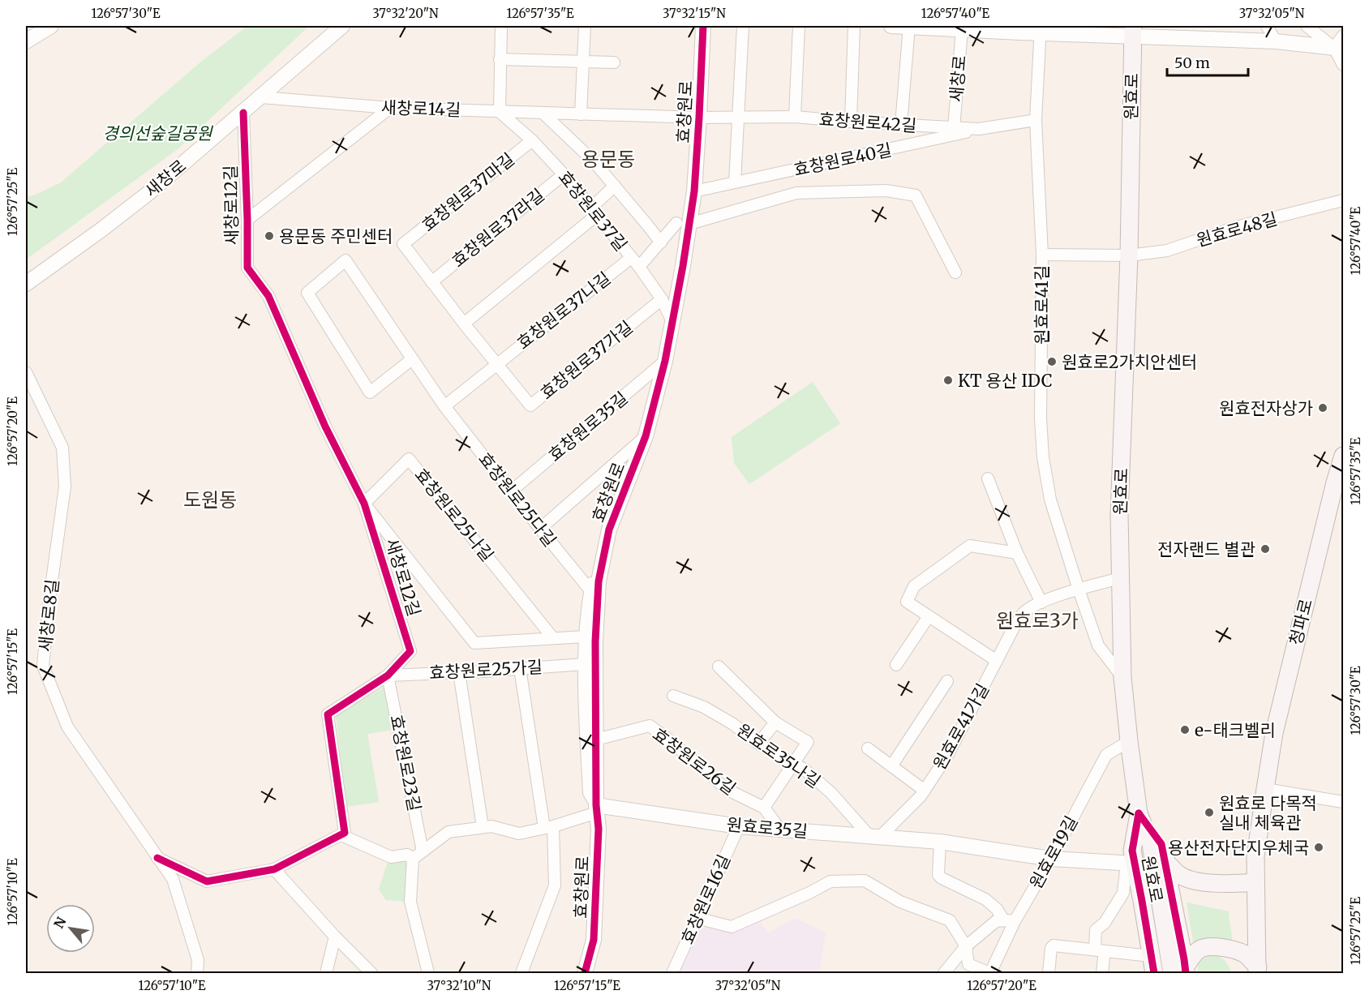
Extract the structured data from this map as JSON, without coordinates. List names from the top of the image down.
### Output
{
  "streets": {
    "main road": ["원효로", "청파로"],
    "street": [
      "새창로",
      "새창로14길",
      "효창원로",
      "효창원로42길",
      "효창원로40길",
      "효창원로37마길",
      "새창로12길",
      "효창원로37길",
      "효창원로37라길",
      "원효로48길",
      "원효로41길",
      "효창원로37나길",
      "효창원로37가길",
      "효창원로35길",
      "효창원로25다길",
      "효창원로25나길",
      "새창로8길",
      "효창원로25가길",
      "원효로41가길",
      "원효로35나길",
      "효창원로26길",
      "효창원로23길",
      "원효로35길",
      "원효로19길",
      "효창원로16길"
    ]
  },
  "crossings": [
    ["새창로", "새창로14길"],
    ["새창로", "효창원로42길"],
    ["새창로", "새창로12길"],
    ["원효로", "원효로48길"],
    ["원효로", "원효로41길"],
    ["원효로", "원효로41가길"],
    ["원효로", "원효로35길"],
    ["원효로", "원효로19길"],
    ["새창로14길", "효창원로"],
    ["새창로14길", "효창원로42길"],
    ["새창로14길", "효창원로37길"],
    ["효창원로", "효창원로42길"],
    ["효창원로", "효창원로40길"],
    ["효창원로", "효창원로37길"],
    ["효창원로", "효창원로35길"],
    ["효창원로", "효창원로25다길"],
    ["효창원로", "효창원로26길"],
    ["효창원로", "원효로35길"],
    ["효창원로42길", "효창원로40길"],
    ["효창원로42길", "원효로41길"],
    ["효창원로37마길", "효창원로37길"],
    ["효창원로37마길", "효창원로37라길"],
    ["새창로12길", "효창원로25나길"],
    ["새창로12길", "효창원로25가길"],
    ["새창로12길", "효창원로23길"],
    ["효창원로37길", "효창원로37라길"],
    ["효창원로37길", "효창원로37나길"],
    ["효창원로37길", "효창원로37가길"],
    ["원효로41길", "원효로41가길"],
    ["효창원로37나길", "효창원로37가길"],
    ["효창원로37나길", "효창원로25다길"],
    ["효창원로35길", "효창원로25다길"],
    ["효창원로25가길", "효창원로23길"],
    ["원효로41가길", "원효로35나길"],
    ["원효로41가길", "원효로35길"],
    ["원효로35나길", "원효로35길"],
    ["효창원로26길", "원효로35길"],
    ["원효로35길", "원효로19길"],
    ["원효로35길", "효창원로16길"]
  ],
  "districts": ["용문동", "도원동", "원효로3가"],
  "parks": ["경의선숲길공원"],
  "places": [
    "용문동 주민센터",
    "원효로2가치안센터",
    "KT 용산 IDC",
    "원효전자상가",
    "전자랜드 별관",
    "e-태크벨리",
    "원효로 다목적 실내 체육관",
    "용산전자단지우체국"
  ],
  "scale_bar": "50 m",
  "north": "top left",
  "coordinates": [
    "126°57'30\"E",
    "37°32'20\"N",
    "126°57'35\"E",
    "37°32'15\"N",
    "126°57'40\"E",
    "37°32'05\"N",
    "126°57'25\"E",
    "126°57'20\"E",
    "126°57'15\"E",
    "126°57'10\"E",
    "37°32'10\"N"
  ]
}
